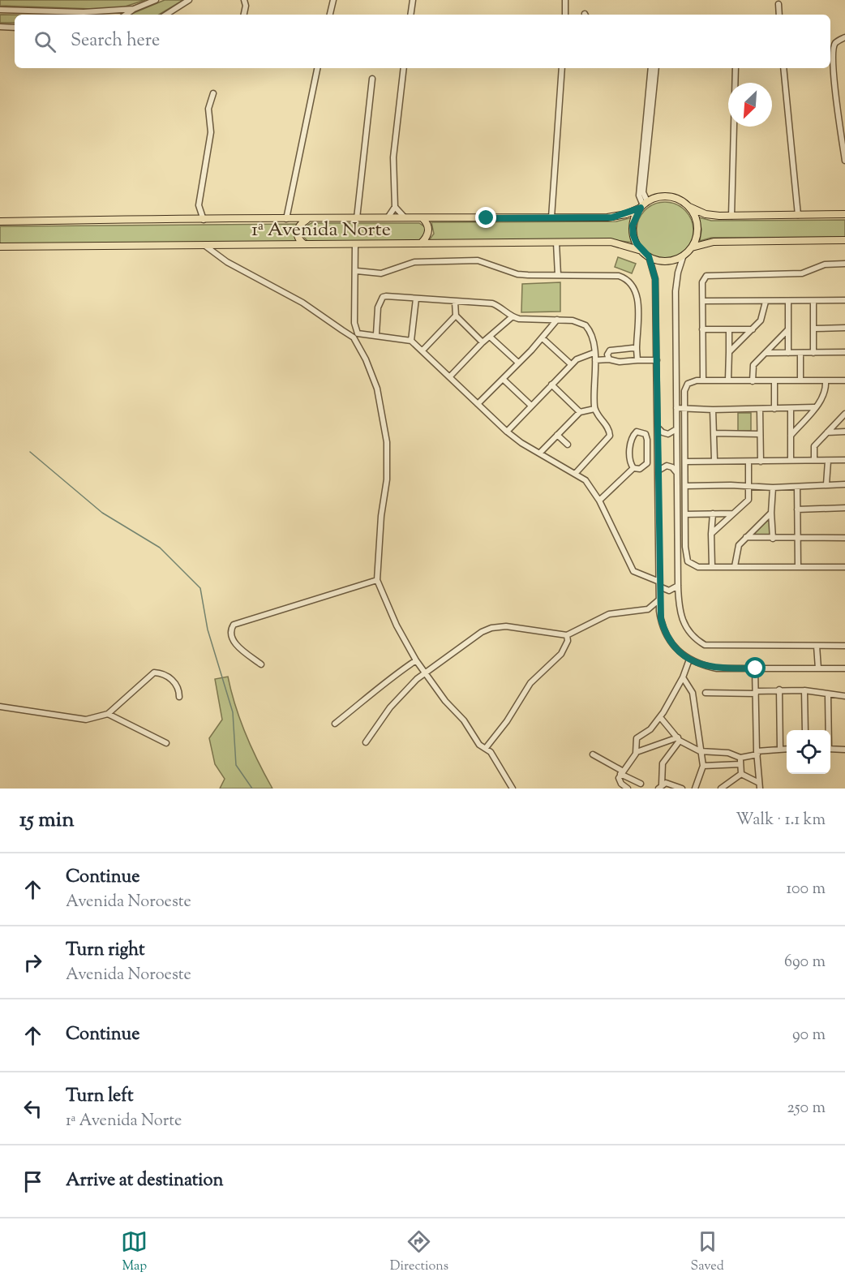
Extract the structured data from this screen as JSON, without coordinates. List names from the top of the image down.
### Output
{
  "streets": {
    "main road": ["1ᵃ Avenida Norte"]
  },
  "north": "bottom left",
  "page": {
    "search": "Search here",
    "heading": ["15 min", "Walk · 1.1 km"],
    "list": [
      ["Continue", "Avenida Noroeste", "100 m"],
      ["Turn right", "Avenida Noroeste", "690 m"],
      ["Continue", "90 m"],
      ["Turn left", "1ᵃ Avenida Norte", "250 m"],
      "Arrive at destination"
    ],
    "nav": ["Map", "Directions", "Saved"]
  }
}
